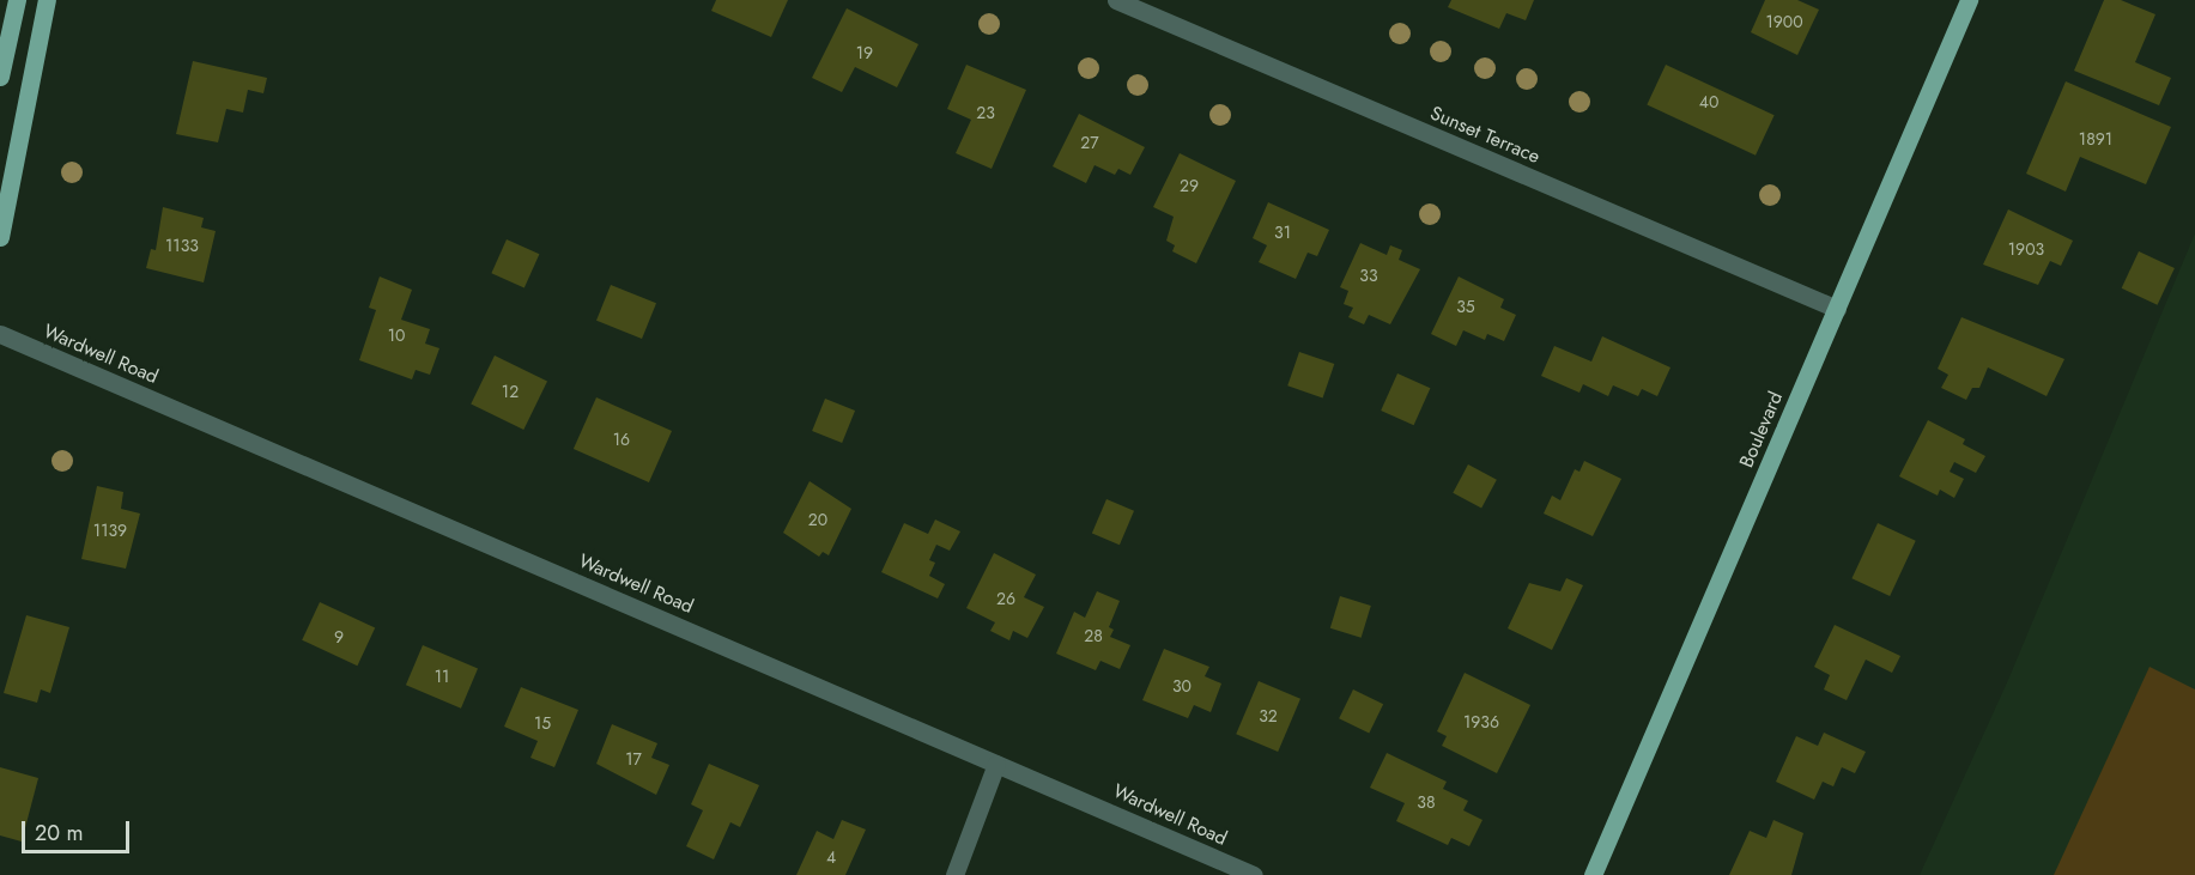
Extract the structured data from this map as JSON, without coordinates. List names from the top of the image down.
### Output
{
  "streets": {
    "main road": ["Boulevard"],
    "street": ["Sunset Terrace", "Wardwell Road"]
  },
  "crossings": [
    ["Sunset Terrace", "Boulevard"]
  ],
  "house_numbers": [
    "1900",
    "19",
    "40",
    "23",
    "1891",
    "27",
    "29",
    "31",
    "1133",
    "1903",
    "33",
    "35",
    "10",
    "12",
    "16",
    "20",
    "1139",
    "26",
    "28",
    "9",
    "11",
    "30",
    "32",
    "1936",
    "15",
    "17",
    "38",
    "4"
  ],
  "scale_bar": "20 m"
}
